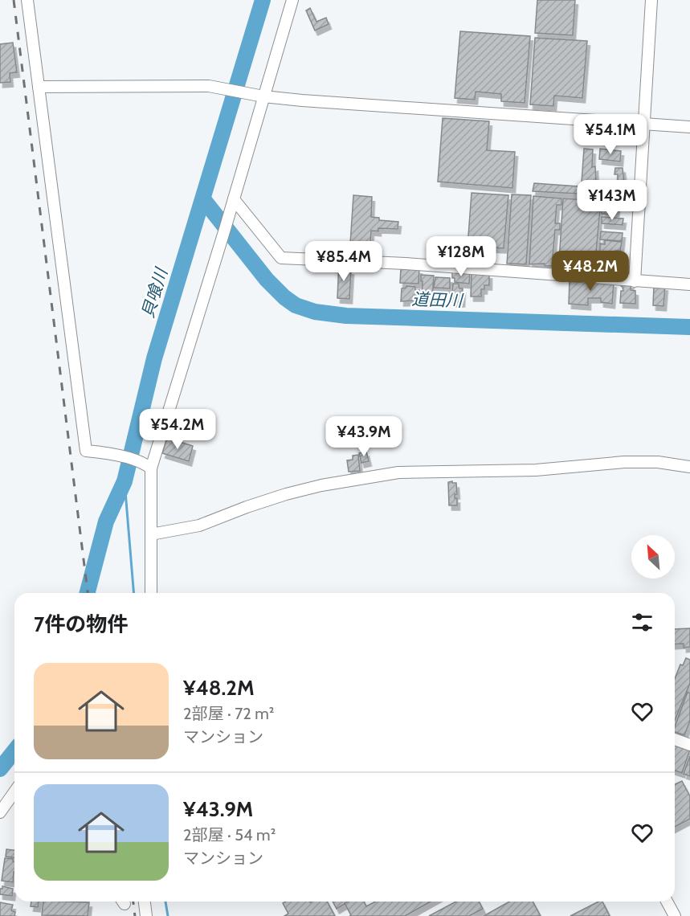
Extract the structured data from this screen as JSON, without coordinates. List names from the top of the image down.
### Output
{
  "water": ["貝喰川", "道田川"],
  "north": "top left",
  "page": {
    "price": [
      "¥54.1M",
      "¥143M",
      "¥128M",
      "¥85.4M",
      "¥48.2M",
      "¥54.2M",
      "¥43.9M"
    ],
    "heading": "7件の物件",
    "list": [
      {
        "name": "¥48.2M",
        "note": "2部屋 · 72 m² · マンション"
      },
      {
        "name": "¥43.9M",
        "note": "2部屋 · 54 m² · マンション"
      }
    ]
  }
}
